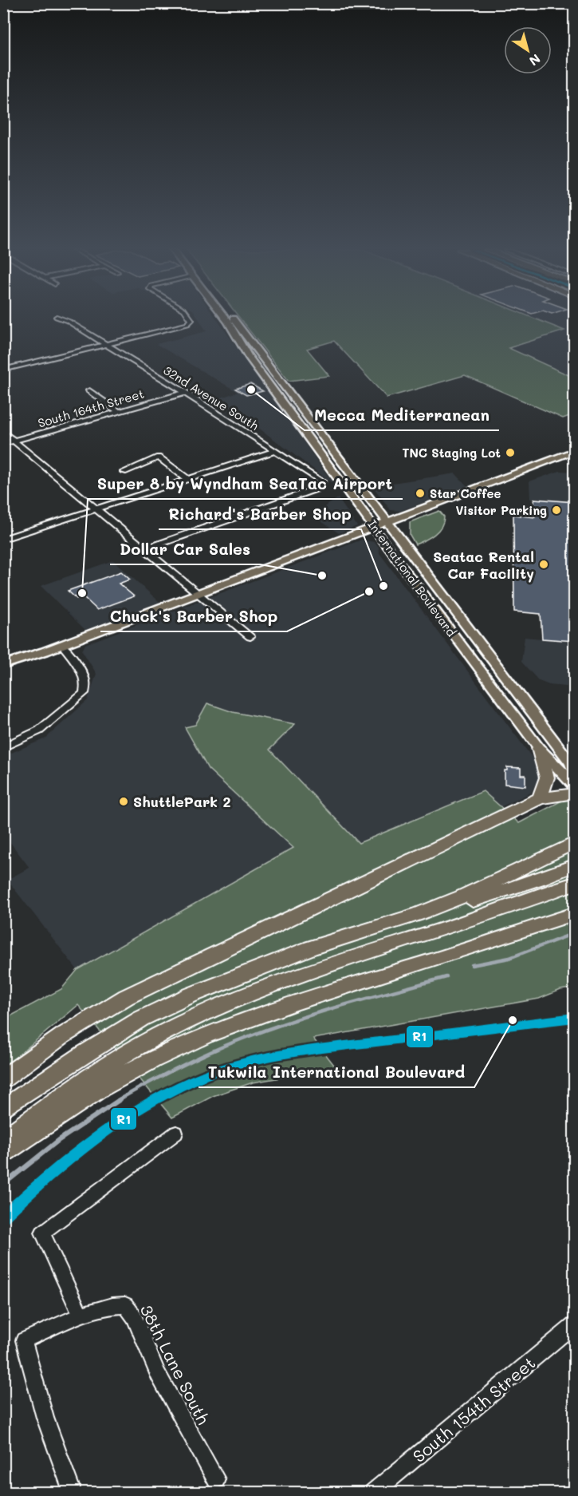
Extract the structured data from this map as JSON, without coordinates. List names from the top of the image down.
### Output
{
  "streets": {
    "main road": ["International Boulevard"],
    "street": [
      "32nd Avenue South",
      "South 164th Street",
      "38th Lane South",
      "South 154th Street"
    ]
  },
  "crossings": [
    ["32nd Avenue South", "South 164th Street"]
  ],
  "places": [
    "Mecca Mediterranean",
    "TNC Staging Lot",
    "Star Coffee",
    "Visitor Parking",
    "Seatac Rental Car Facility",
    "Dollar Car Sales",
    "Richard's Barber Shop",
    "Chuck's Barber Shop",
    "Super 8 by Wyndham SeaTac Airport",
    "ShuttlePark 2",
    "Tukwila International Boulevard"
  ],
  "lines": ["transit line R1"],
  "north": "bottom right"
}
